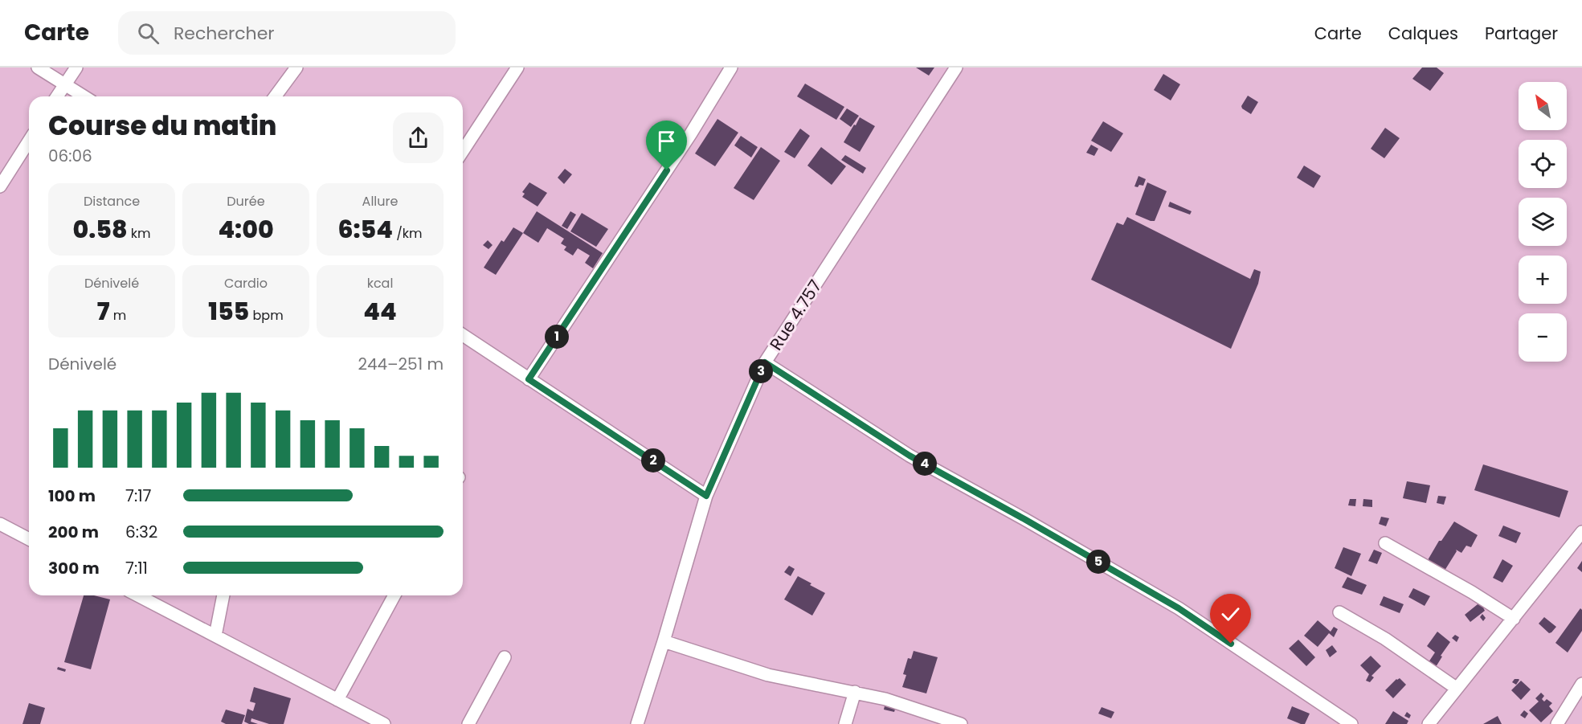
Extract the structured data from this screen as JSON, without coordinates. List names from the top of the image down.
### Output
{
  "streets": {
    "street": ["Rue 4.757"]
  },
  "north": "top left",
  "page": {
    "header": "Carte",
    "search": "Rechercher",
    "nav": ["Carte", "Calques", "Partager"],
    "map_buttons": ["+", "−"],
    "heading": ["Course du matin", "06:06"],
    "stats": [
      ["Distance", "0.58 km"],
      ["Durée", "4:00"],
      ["Allure", "6:54 /km"],
      ["Dénivelé", "7 m"],
      ["Cardio", "155 bpm"],
      ["kcal", "44"]
    ],
    "pins": [
      "1",
      "3",
      "2",
      "4",
      "5"
    ],
    "chart": ["Dénivelé", "244–251 m"],
    "list": [
      {
        "name": "100 m",
        "note": "7:17"
      },
      {
        "name": "200 m",
        "note": "6:32"
      },
      {
        "name": "300 m",
        "note": "7:11"
      }
    ]
  }
}
